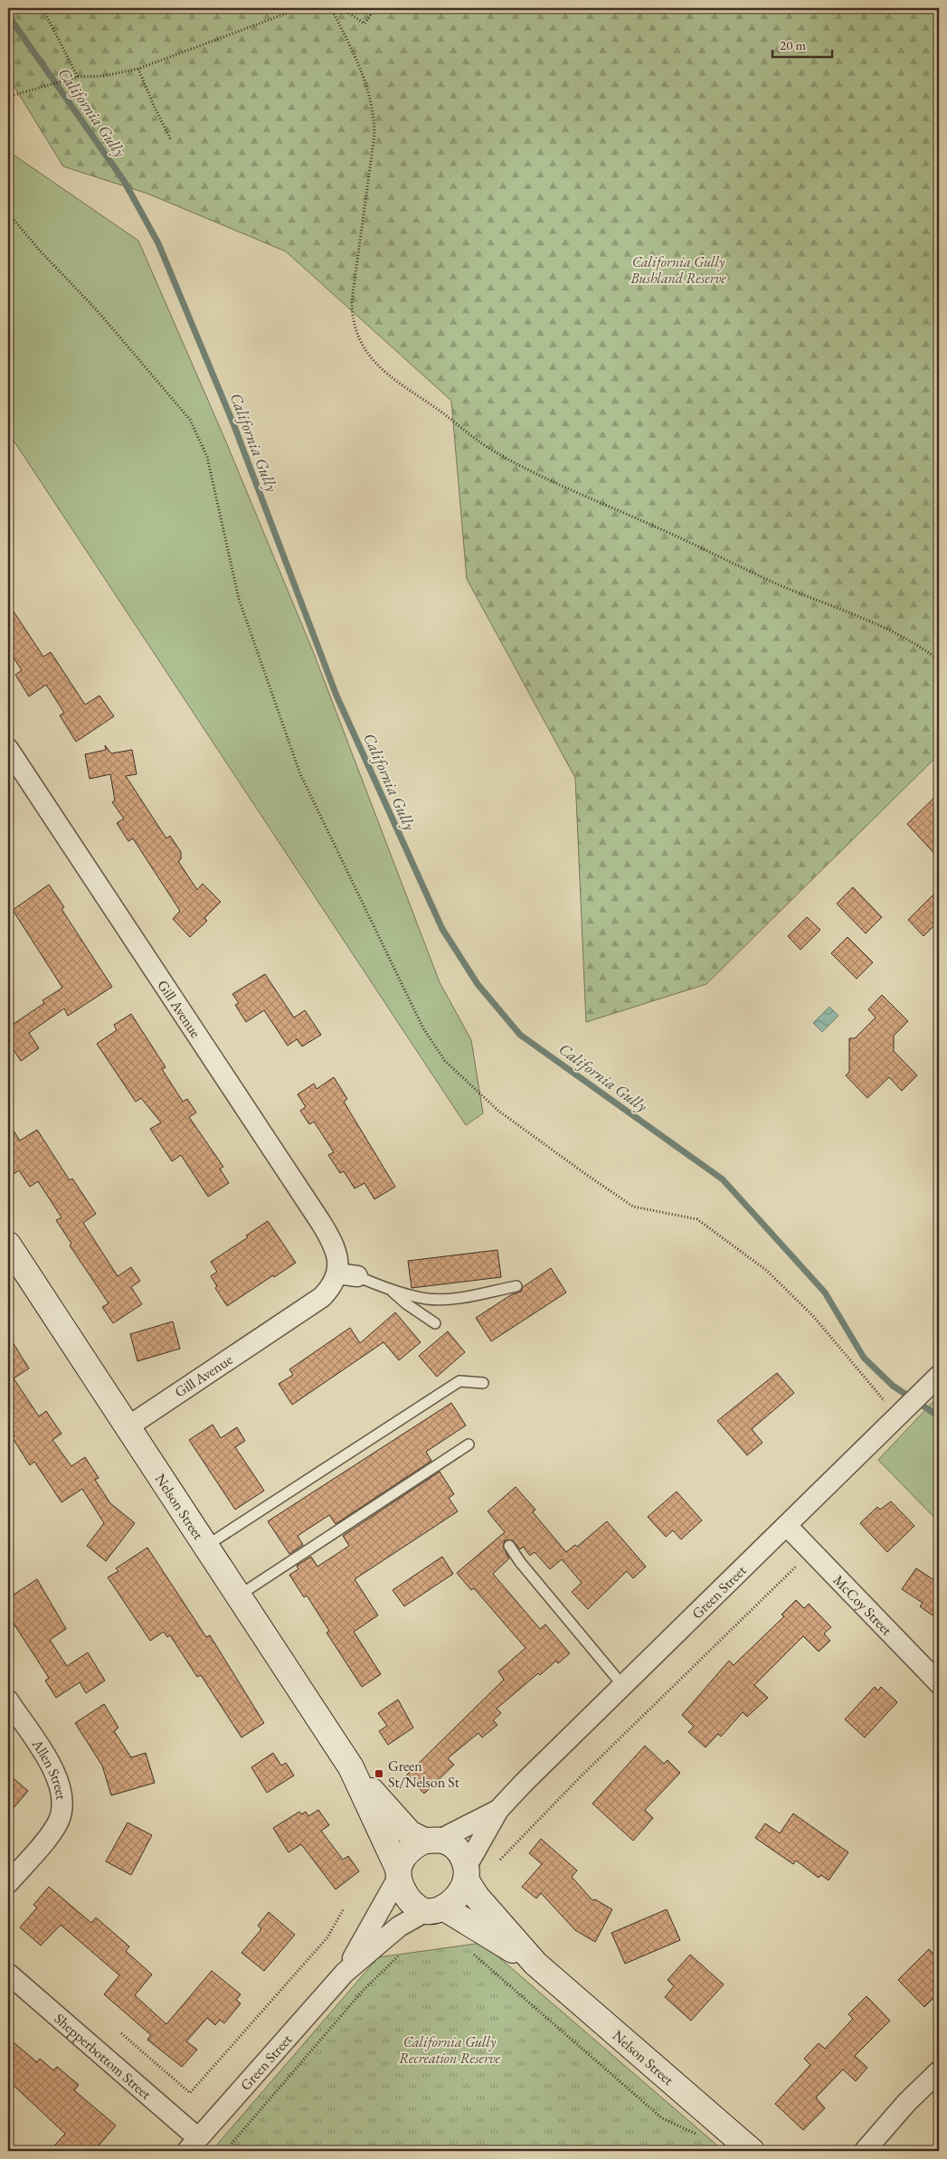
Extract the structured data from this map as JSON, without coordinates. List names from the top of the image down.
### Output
{
  "streets": {
    "street": [
      "Gill Avenue",
      "Nelson Street",
      "Green Street",
      "McCoy Street",
      "Allen Street",
      "Shepperbottom Street"
    ]
  },
  "crossings": [
    ["Gill Avenue", "Nelson Street"],
    ["Nelson Street", "Green Street"],
    ["Green Street", "McCoy Street"],
    ["Green Street", "Shepperbottom Street"]
  ],
  "water": ["California Gully"],
  "parks": ["California Gully Bushland Reserve", "California Gully Recreation Reserve"],
  "places": {
    "transit": ["Green St/Nelson St"]
  },
  "scale_bar": "20 m"
}
